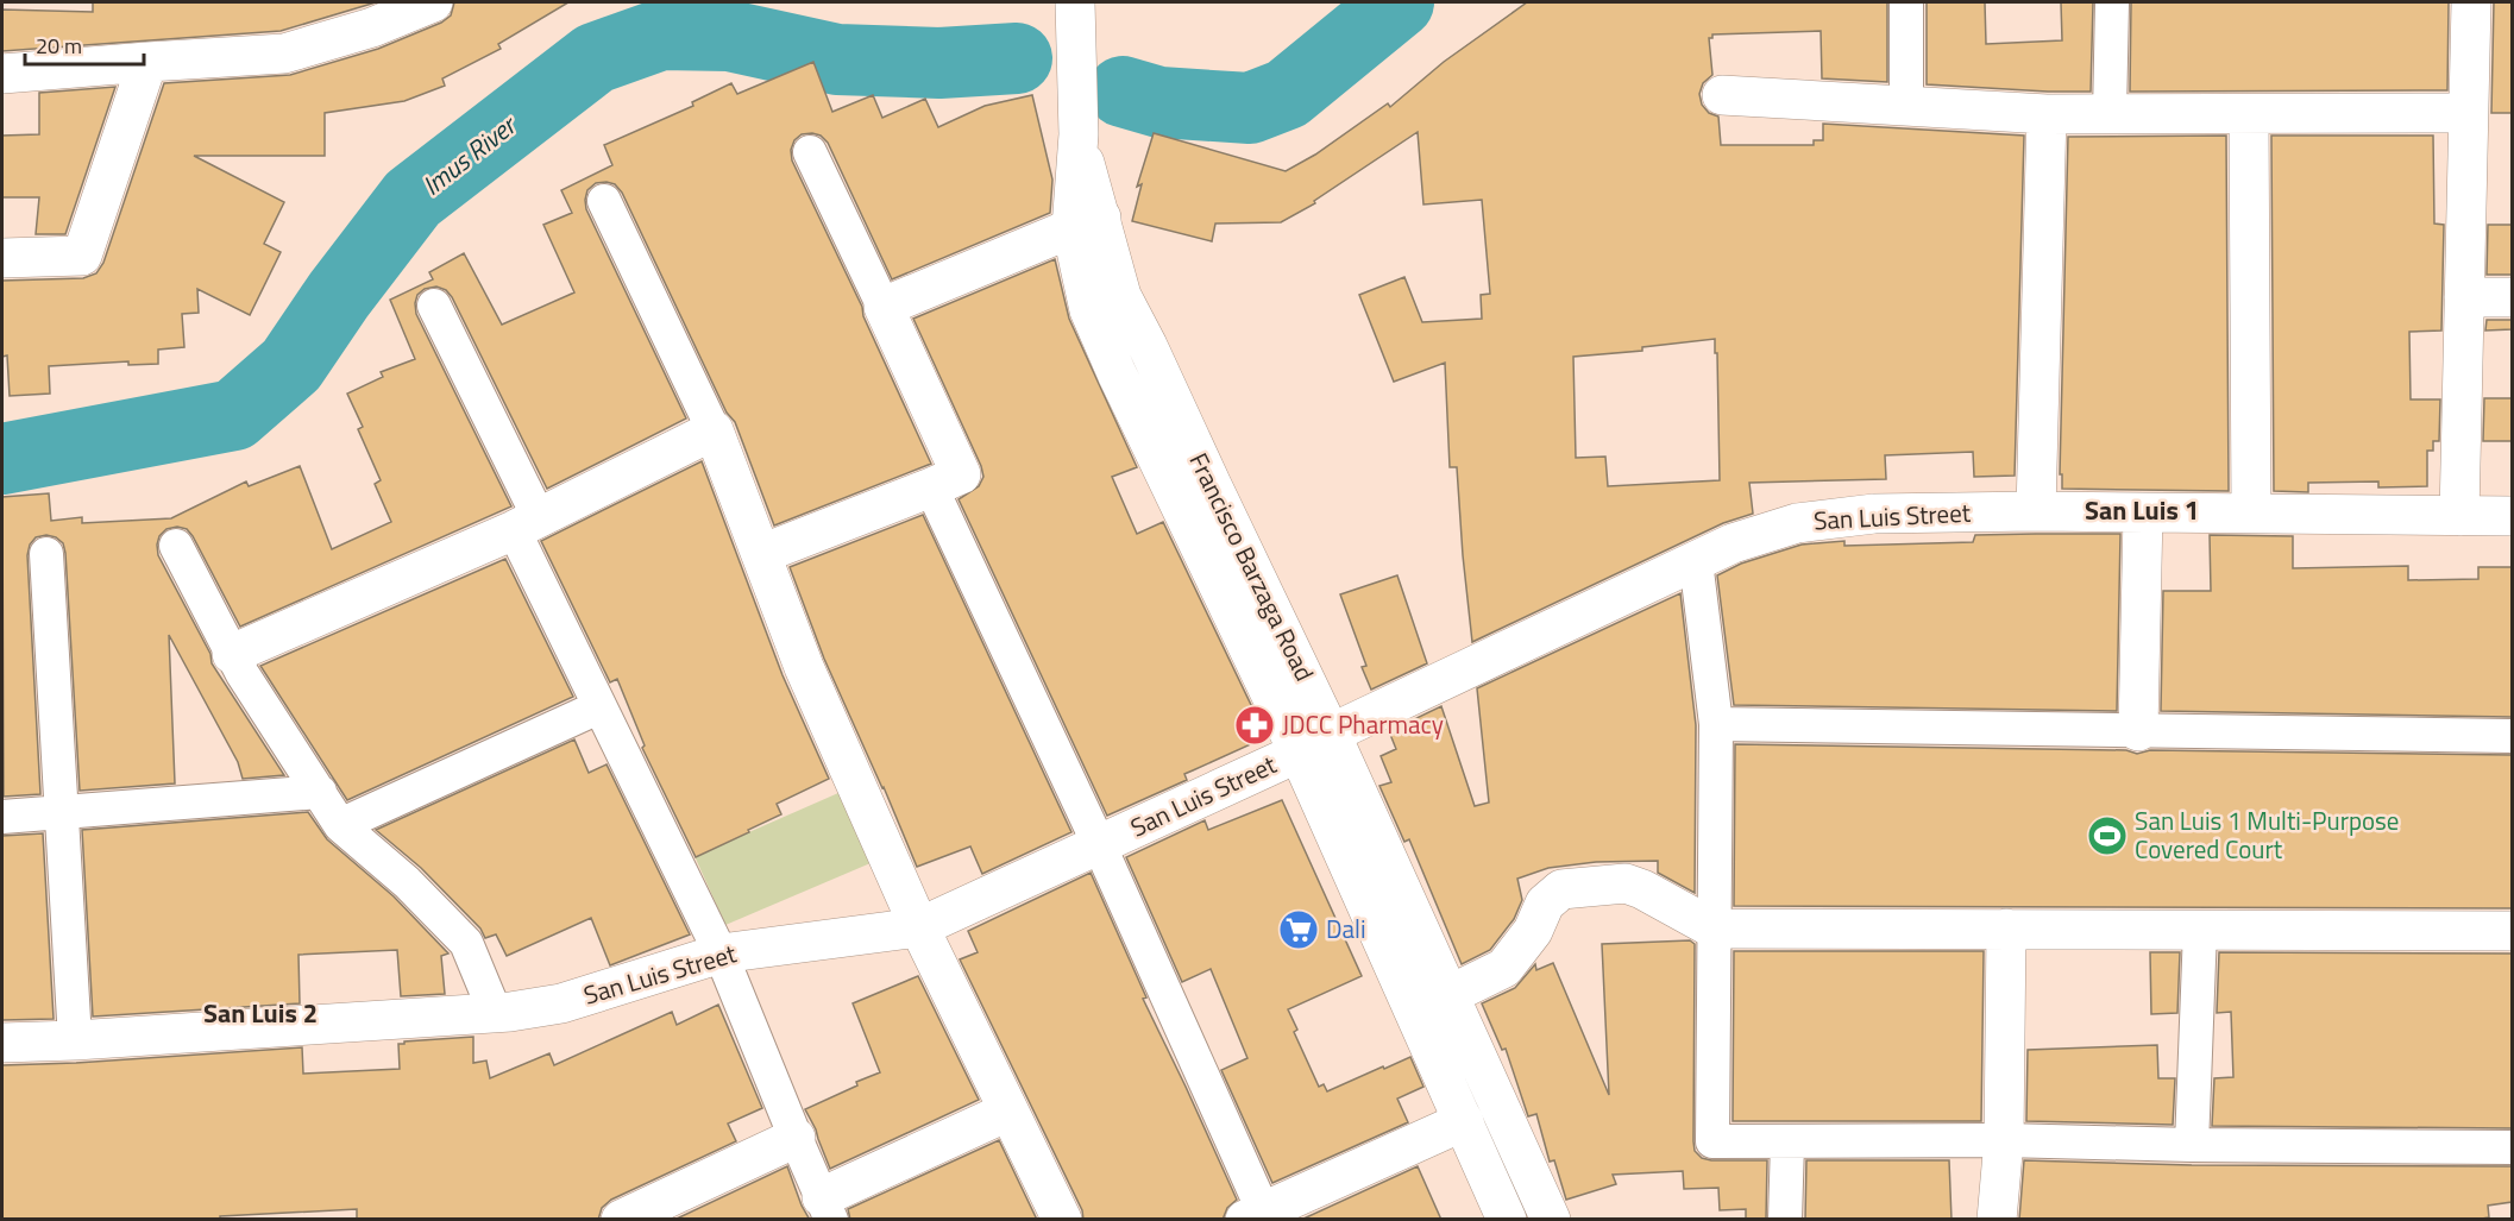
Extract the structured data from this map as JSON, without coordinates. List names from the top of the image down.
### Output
{
  "streets": {
    "street": ["San Luis Street", "Francisco Barzaga Road"]
  },
  "crossings": [
    ["San Luis Street", "Francisco Barzaga Road"]
  ],
  "districts": ["San Luis 1", "San Luis 2"],
  "water": ["Imus River"],
  "places": {
    "pharmacy": ["JDCC Pharmacy"],
    "sports": ["San Luis 1 Multi-Purpose Covered Court"],
    "supermarket": ["Dali"]
  },
  "scale_bar": "20 m"
}
